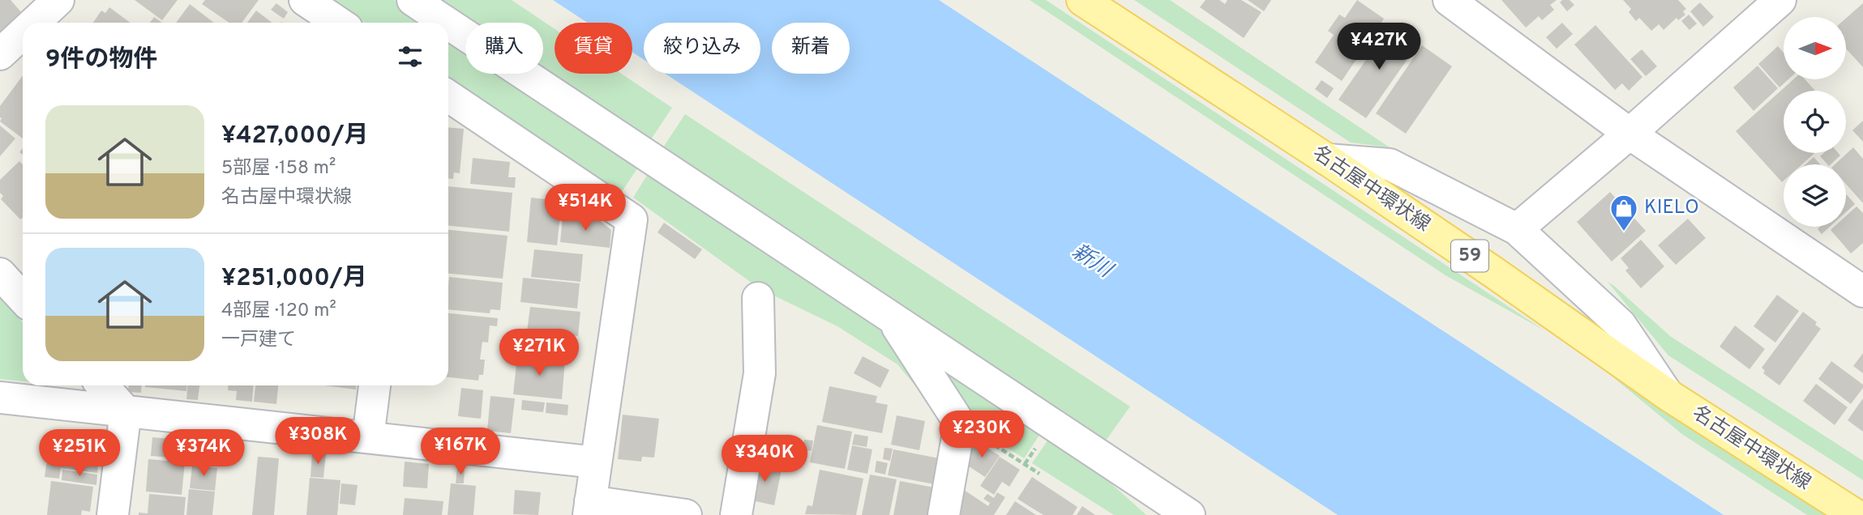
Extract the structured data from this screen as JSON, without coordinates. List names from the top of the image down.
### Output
{
  "streets": {
    "main road": ["名古屋中環状線", "59"]
  },
  "water": ["新川"],
  "places": {
    "shop": ["KIELO"]
  },
  "north": "right",
  "page": {
    "price": [
      "¥427K",
      "¥514K",
      "¥271K",
      "¥230K",
      "¥308K",
      "¥167K",
      "¥251K",
      "¥374K",
      "¥340K"
    ],
    "chip": [
      "購入",
      "賃貸",
      "絞り込み",
      "新着"
    ],
    "heading": "9件の物件",
    "list": [
      {
        "name": "¥427,000/月",
        "note": "5部屋 · 158 m² · 名古屋中環状線"
      },
      {
        "name": "¥251,000/月",
        "note": "4部屋 · 120 m² · 一戸建て"
      }
    ]
  }
}
